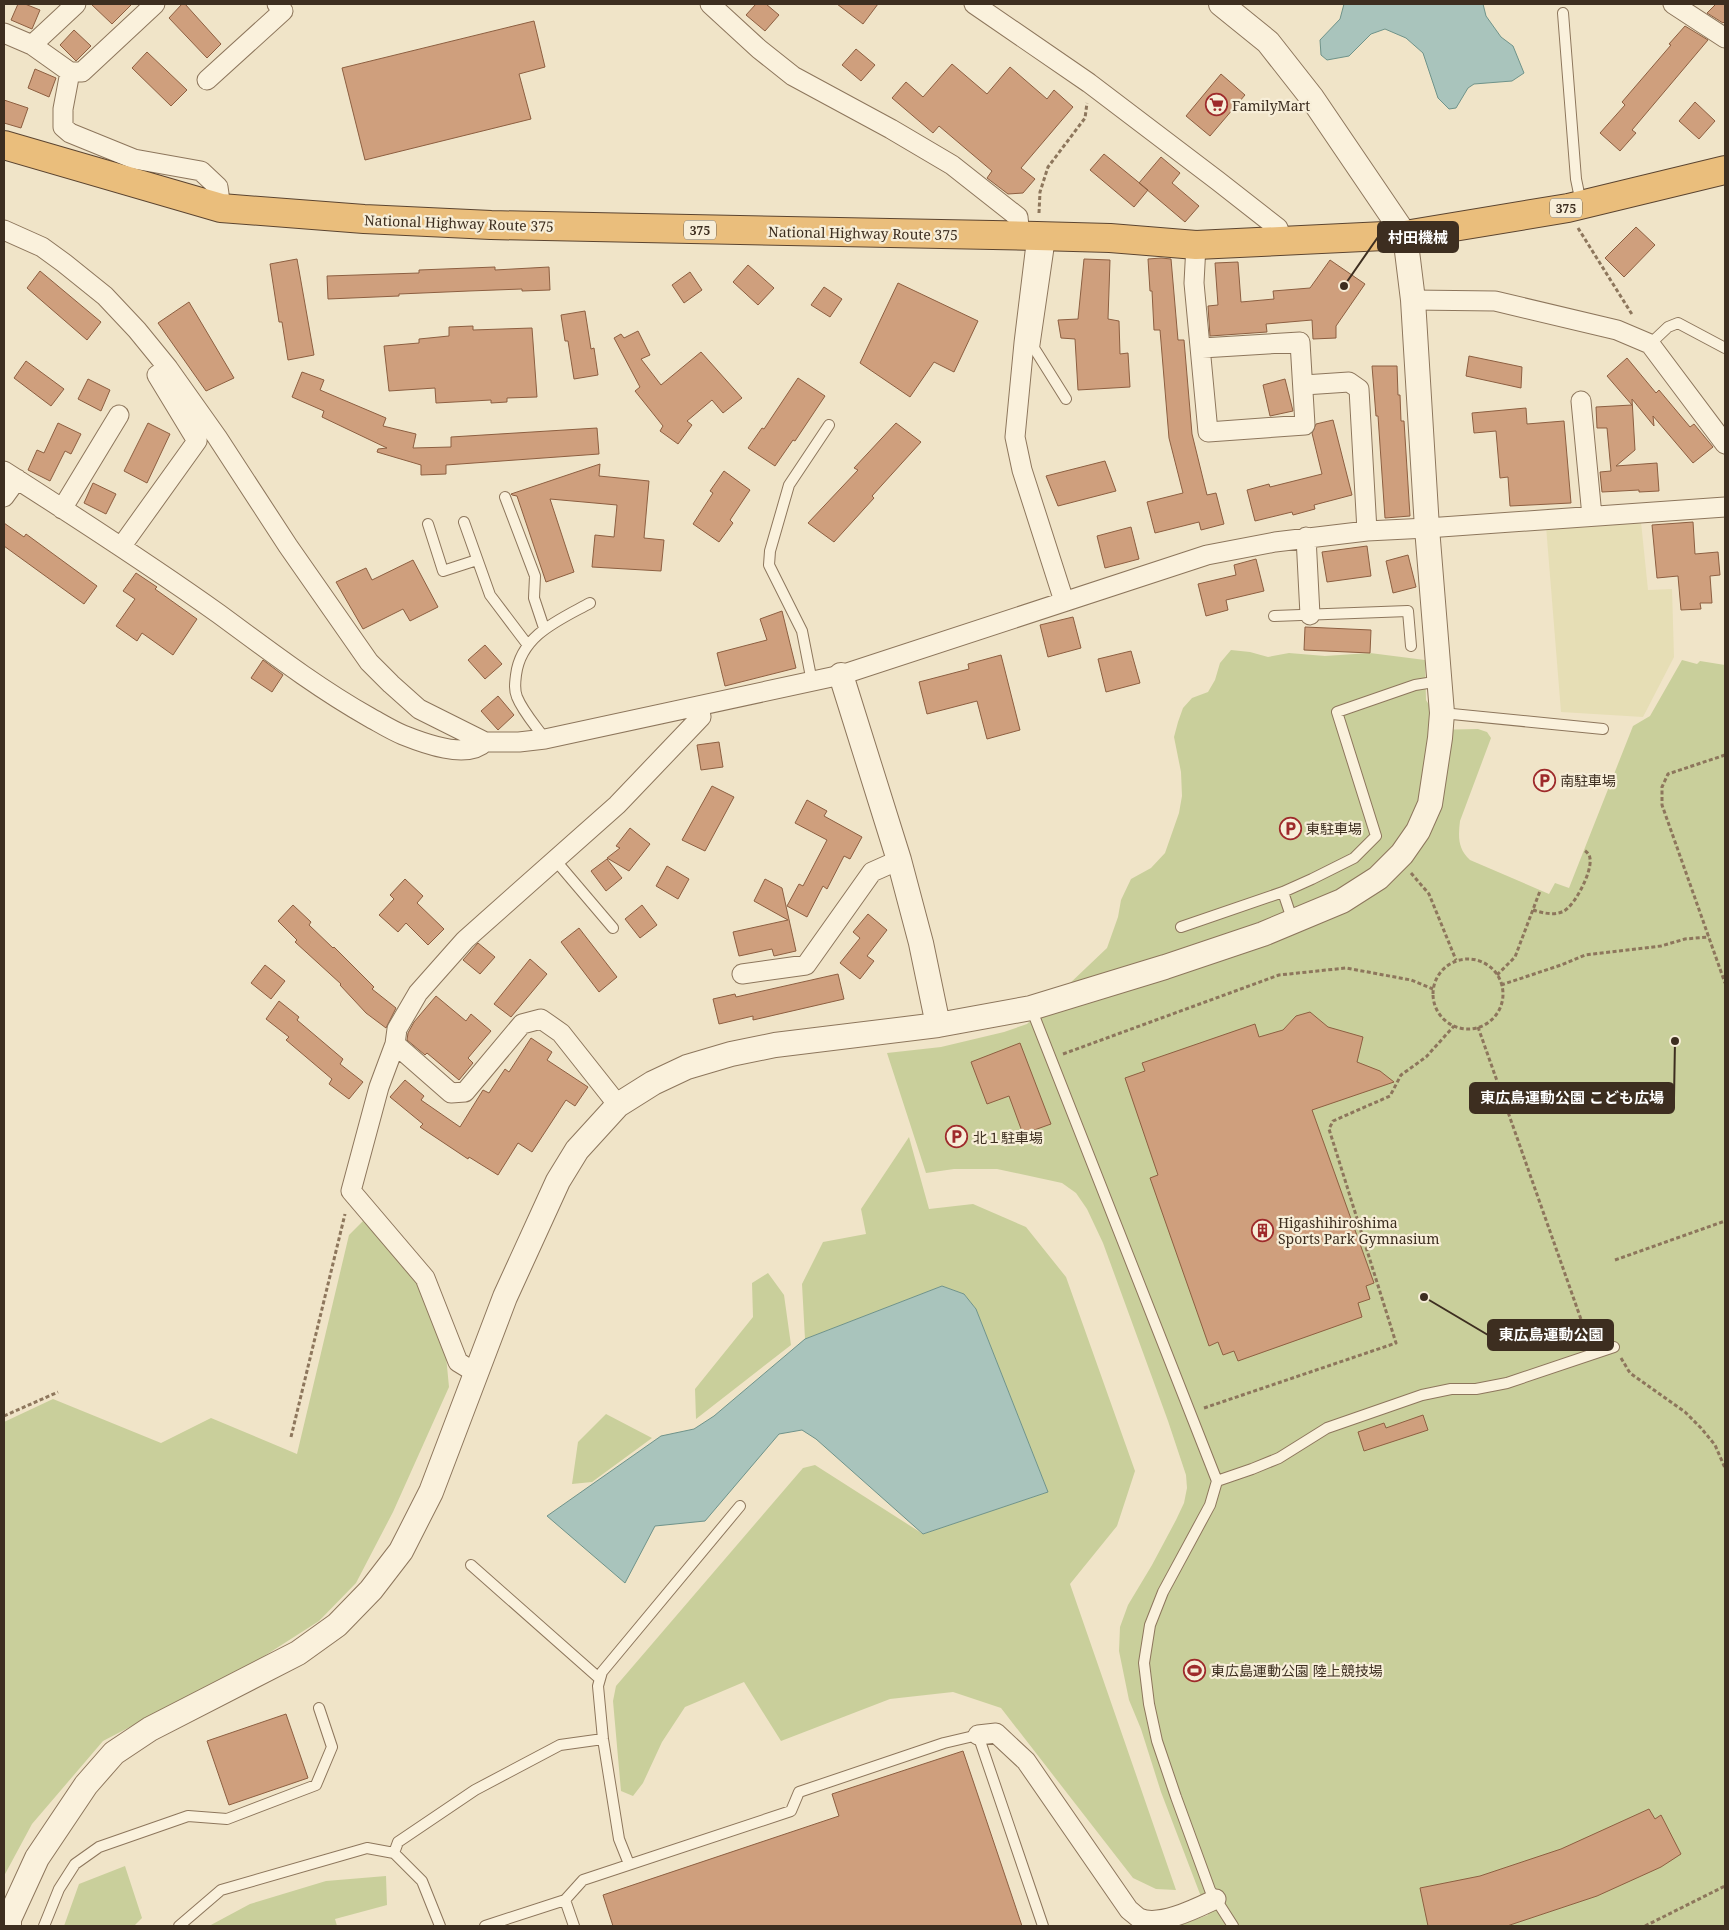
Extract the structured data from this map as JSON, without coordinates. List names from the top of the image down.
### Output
{
  "streets": {
    "highway": ["375", "National Highway Route 375"]
  },
  "places": {
    "supermarket": ["FamilyMart"],
    "other": ["村田機械", "東広島運動公園 こども広場", "東広島運動公園"],
    "parking": ["南駐車場", "東駐車場", "北１駐車場"],
    "building": ["Higashihiroshima Sports Park Gymnasium"],
    "sports": ["東広島運動公園 陸上競技場"]
  }
}
